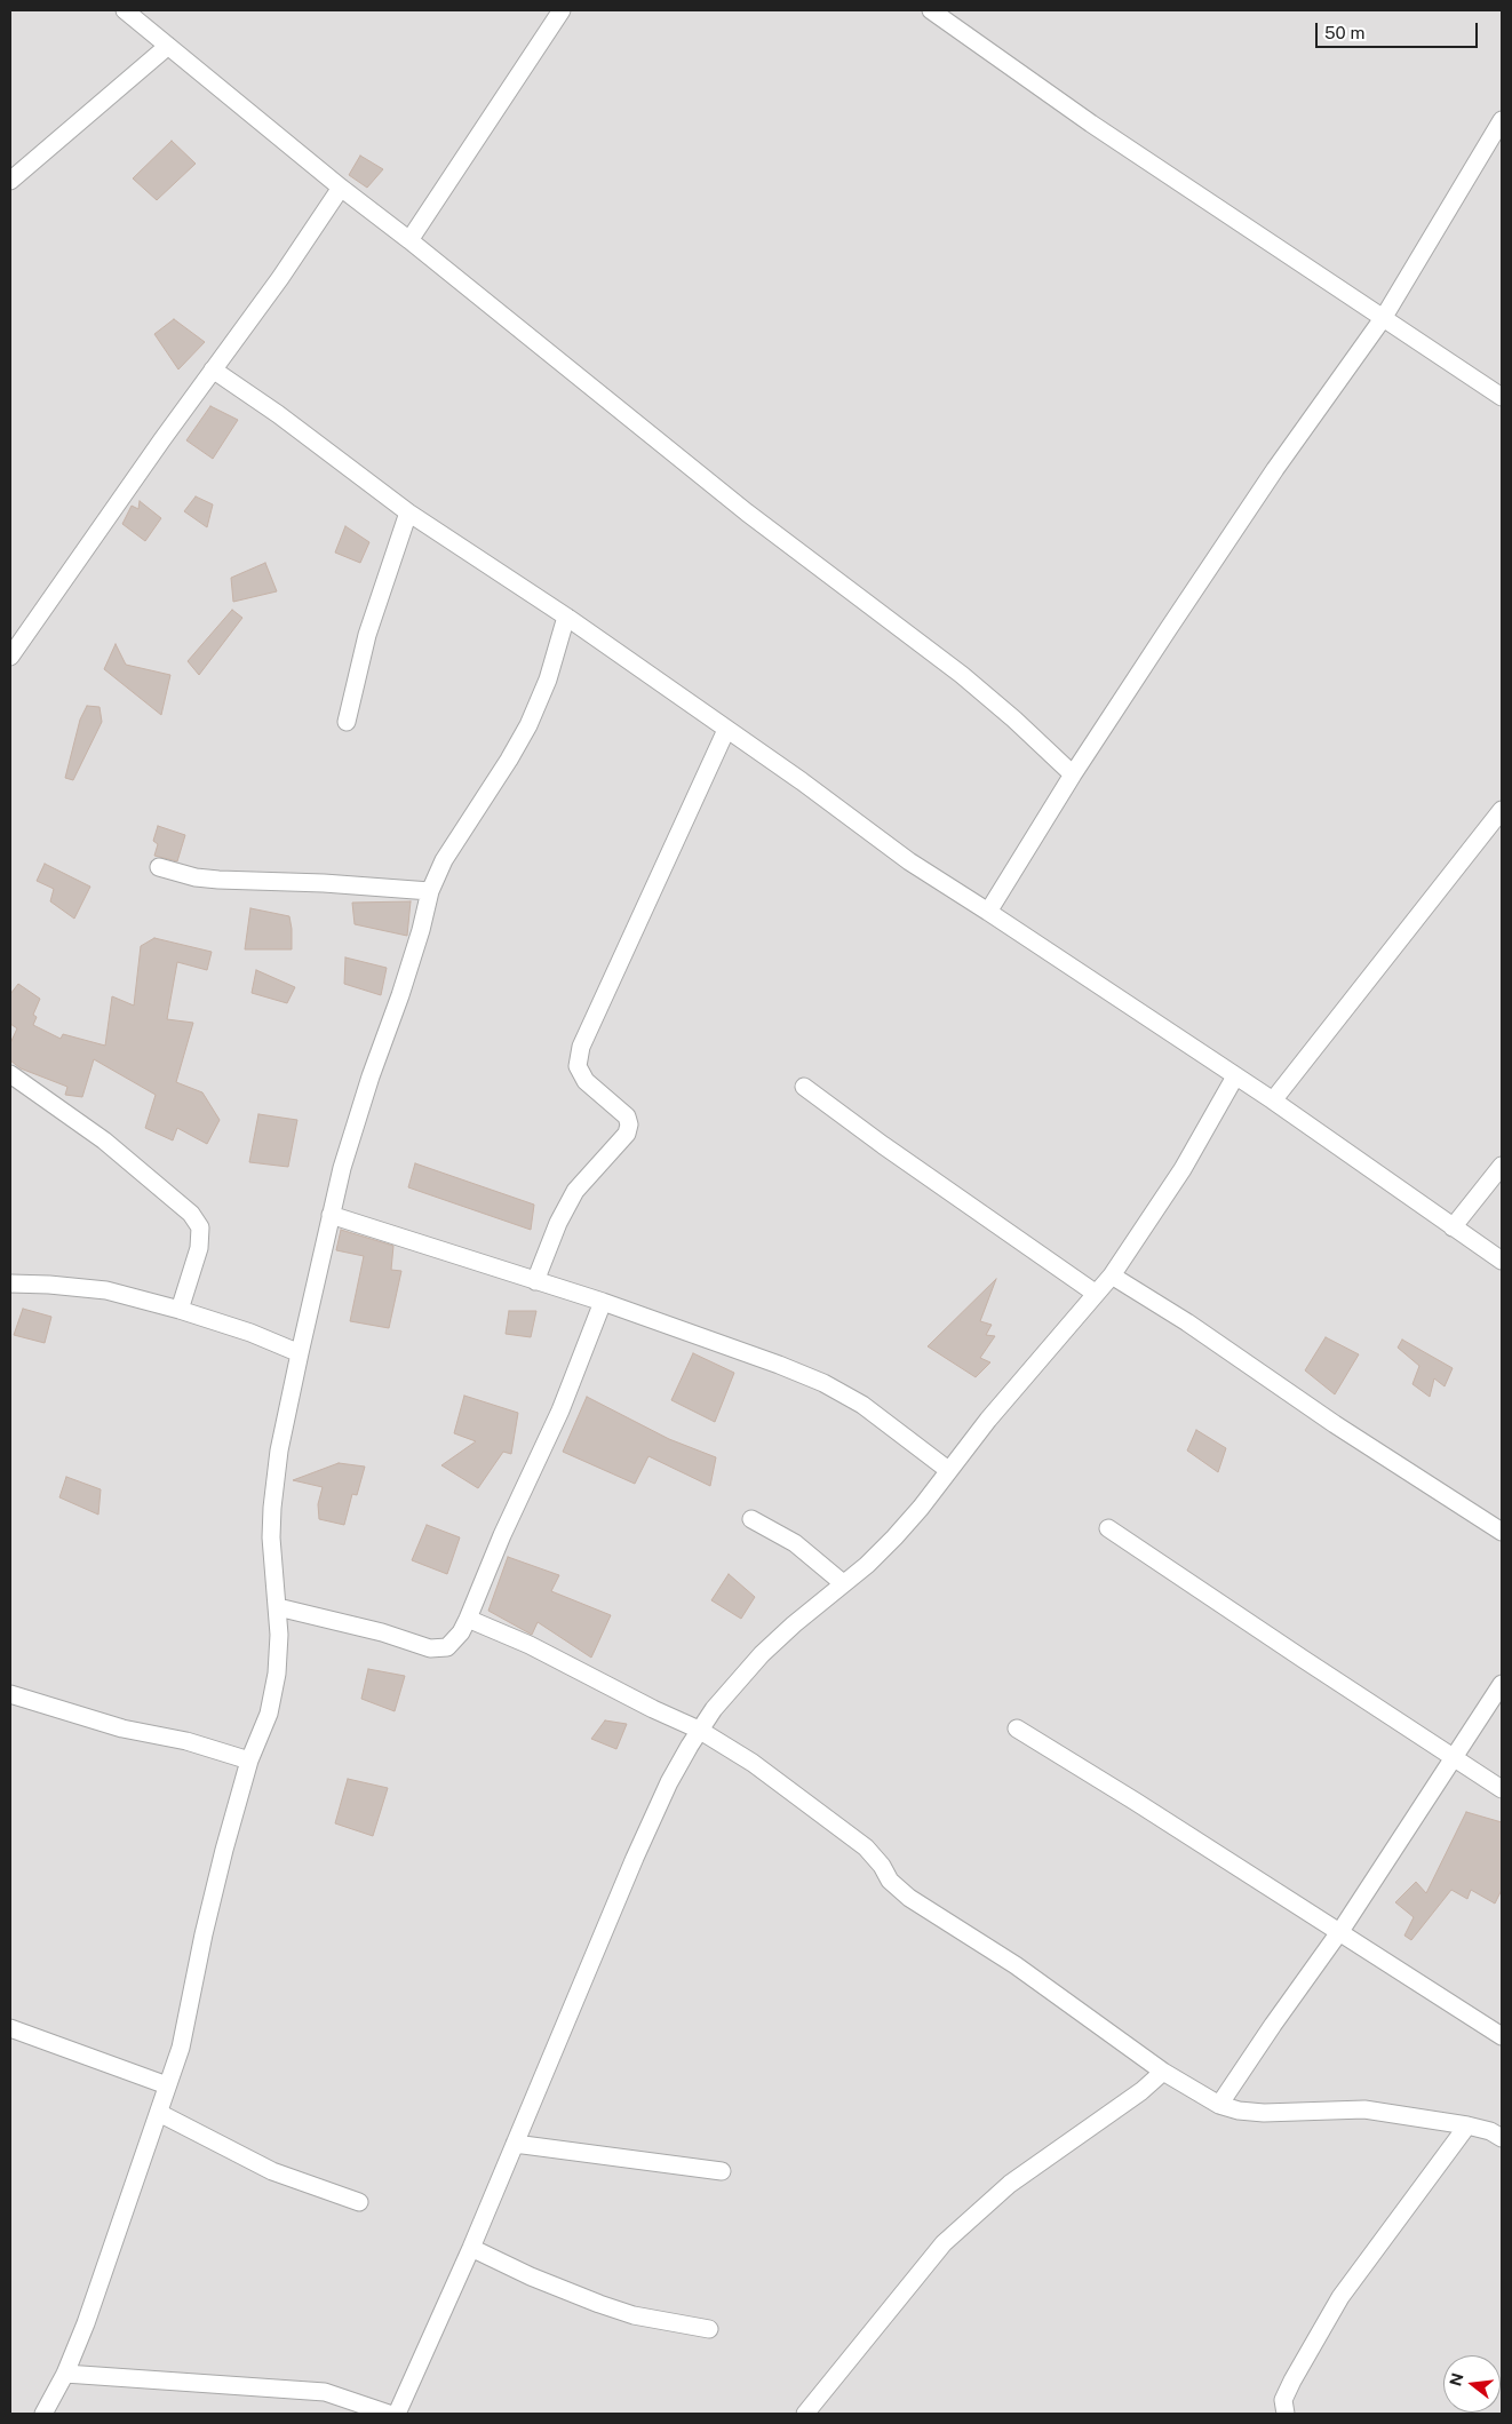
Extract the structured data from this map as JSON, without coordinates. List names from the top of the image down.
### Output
{
  "scale_bar": "50 m",
  "north": "left"
}
